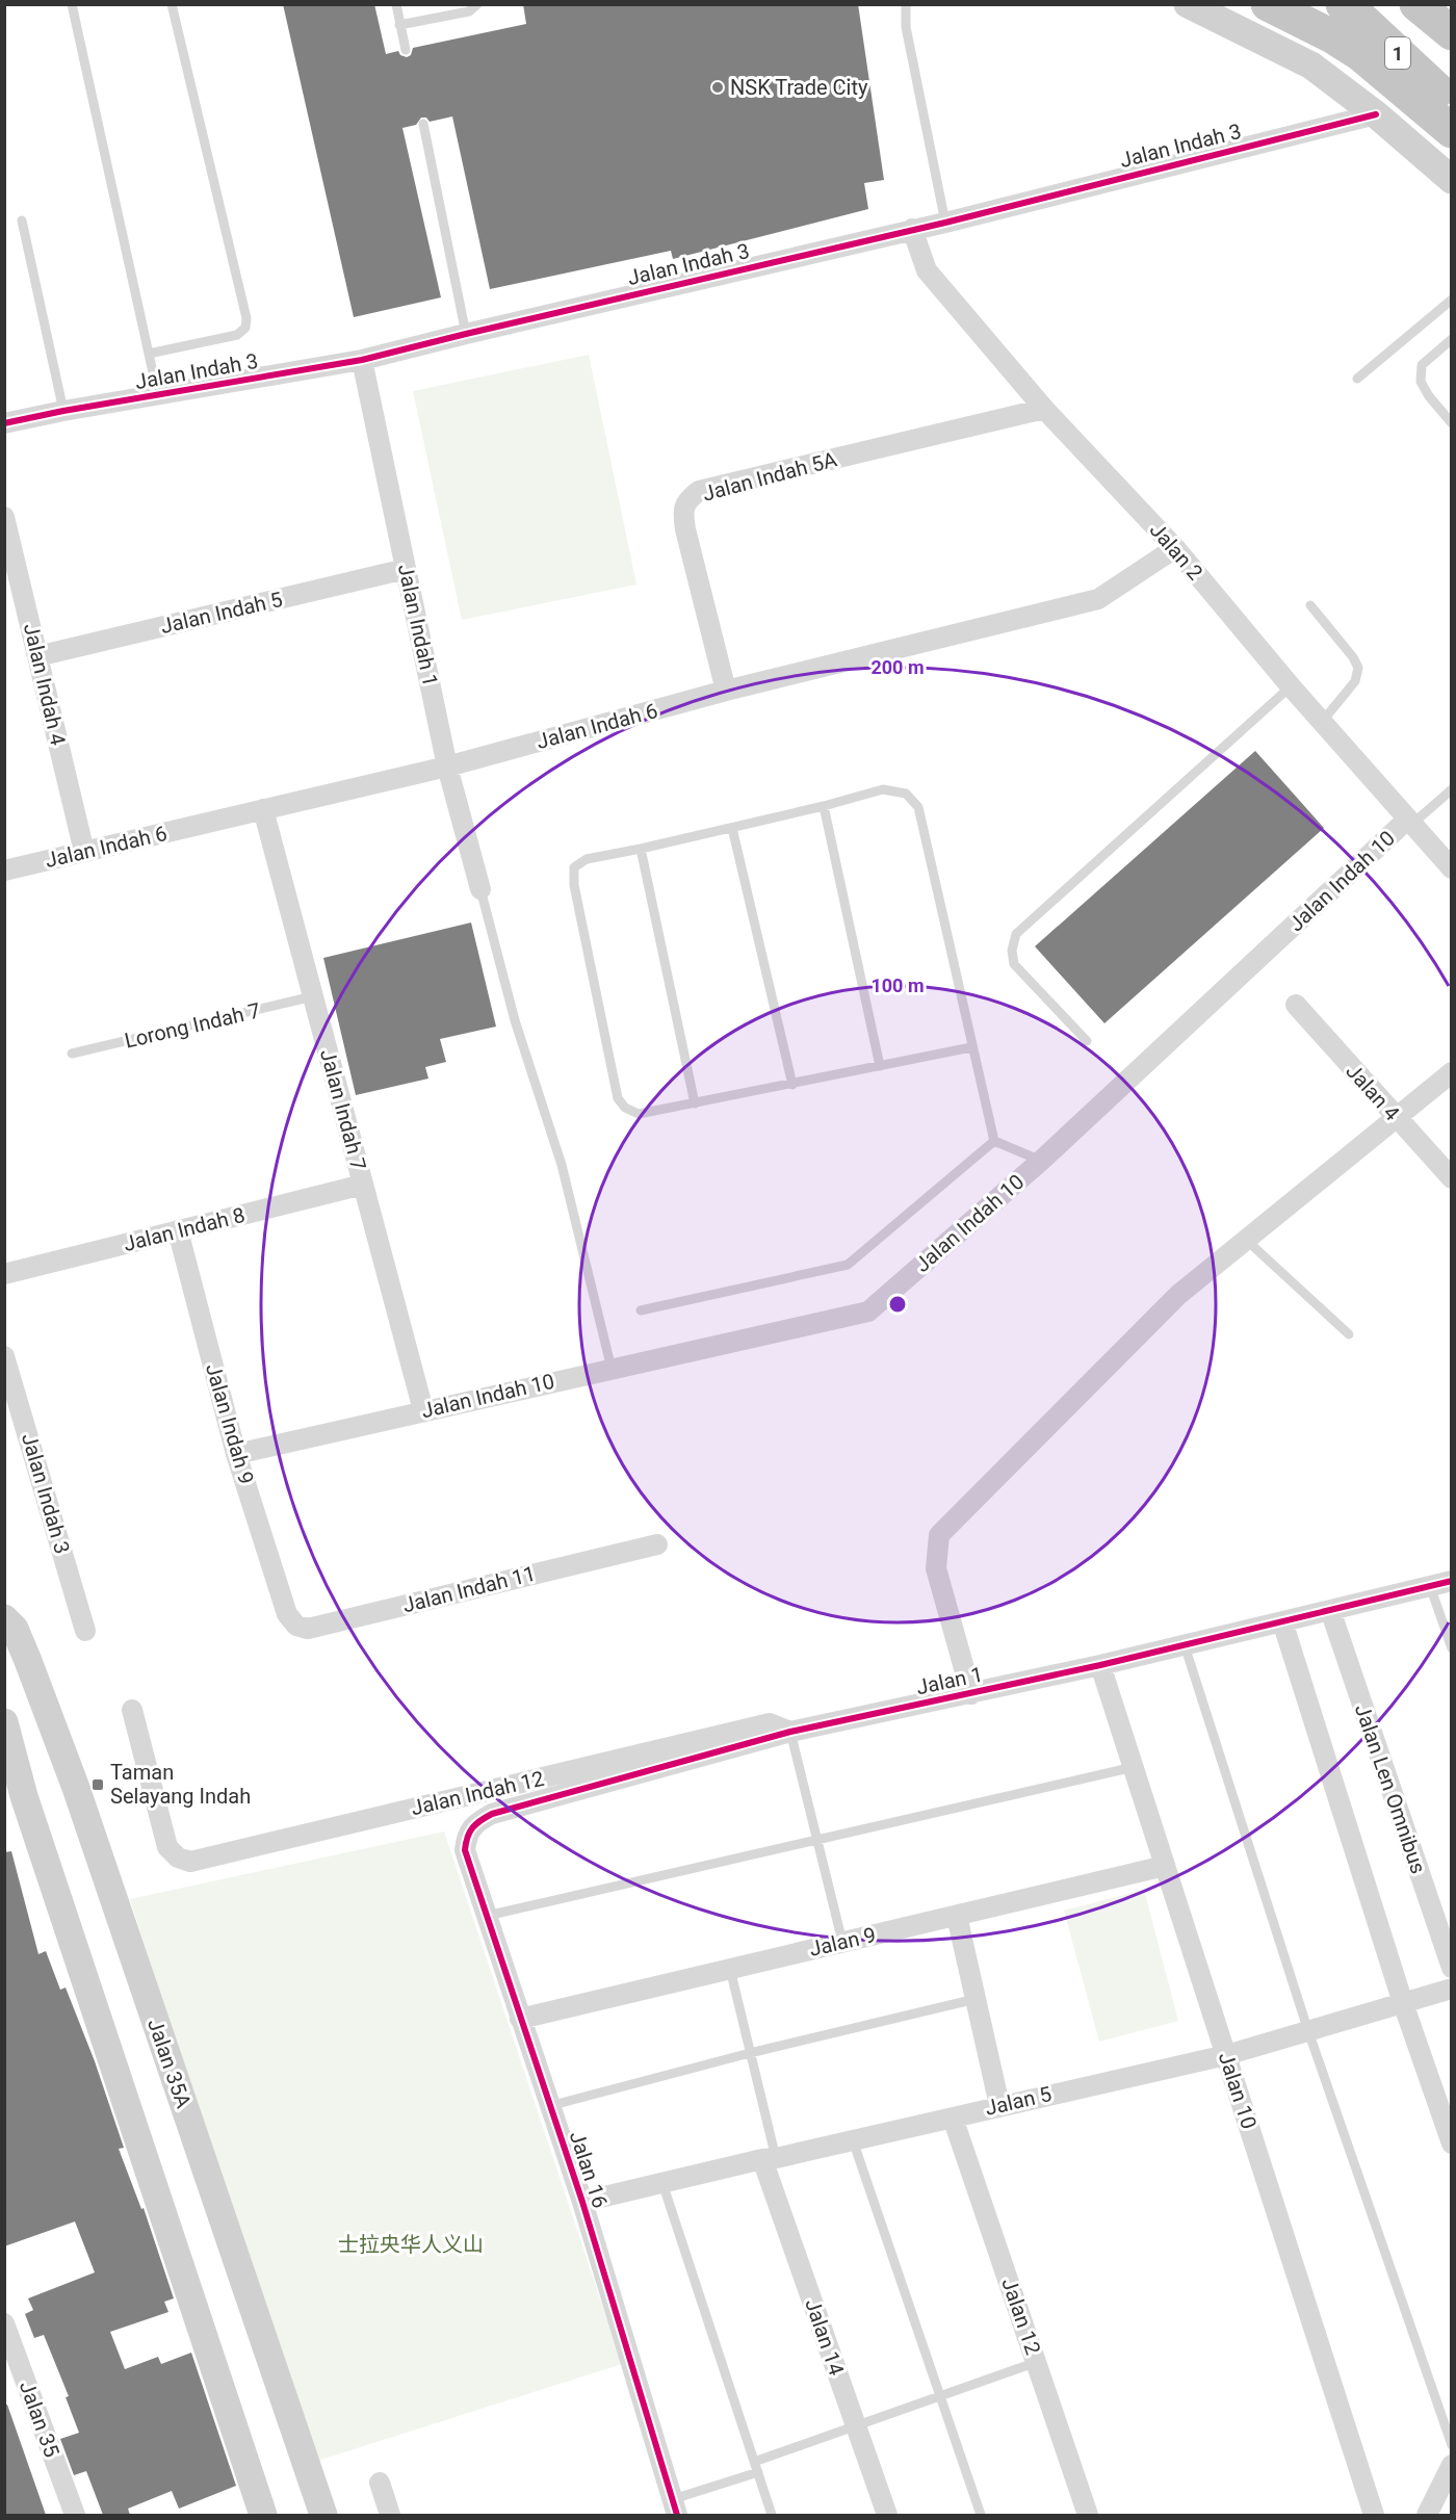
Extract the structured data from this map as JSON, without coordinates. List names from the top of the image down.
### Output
{
  "streets": {
    "highway": ["1"],
    "street": [
      "Jalan Indah 3",
      "Jalan Indah 5A",
      "Jalan 2",
      "Jalan Indah 5",
      "Jalan Indah 1",
      "Jalan Indah 4",
      "Jalan Indah 6",
      "Jalan Indah 10",
      "Jalan 4",
      "Jalan Indah 7",
      "Jalan Indah 8",
      "Jalan Indah 9",
      "Jalan Indah 11",
      "Jalan 1",
      "Jalan Len Omnibus",
      "Jalan Indah 12",
      "Jalan 9",
      "Jalan 35A",
      "Jalan 10",
      "Jalan 5",
      "Jalan 16",
      "Jalan 12",
      "Jalan 14",
      "Jalan 35"
    ],
    "lane": ["Lorong Indah 7"]
  },
  "crossings": [
    ["Jalan Indah 3", "Jalan 2"],
    ["Jalan Indah 3", "Jalan Indah 1"],
    ["Jalan Indah 5A", "Jalan 2"],
    ["Jalan Indah 5A", "Jalan Indah 6"],
    ["Jalan 2", "Jalan Indah 6"],
    ["Jalan 2", "Jalan Indah 10"],
    ["Jalan Indah 5", "Jalan Indah 1"],
    ["Jalan Indah 5", "Jalan Indah 4"],
    ["Jalan Indah 1", "Jalan Indah 6"],
    ["Jalan Indah 4", "Jalan Indah 6"],
    ["Jalan Indah 6", "Jalan Indah 7"],
    ["Jalan Indah 10", "Jalan Indah 7"],
    ["Jalan Indah 10", "Jalan Indah 9"],
    ["Lorong Indah 7", "Jalan Indah 7"],
    ["Jalan Indah 7", "Jalan Indah 8"],
    ["Jalan Indah 8", "Jalan Indah 9"],
    ["Jalan Indah 9", "Jalan Indah 11"],
    ["Jalan 1", "Jalan Len Omnibus"],
    ["Jalan 1", "Jalan Indah 12"],
    ["Jalan 1", "Jalan 10"],
    ["Jalan 1", "Jalan 16"],
    ["Jalan 9", "Jalan 10"],
    ["Jalan 9", "Jalan 16"],
    ["Jalan 10", "Jalan 5"],
    ["Jalan 5", "Jalan 16"],
    ["Jalan 5", "Jalan 12"],
    ["Jalan 5", "Jalan 14"]
  ],
  "parks": ["士拉央华人义山"],
  "places": {
    "other": ["NSK Trade City"],
    "transit": ["Taman Selayang Indah"]
  },
  "rings": ["200 m", "100 m"]
}
